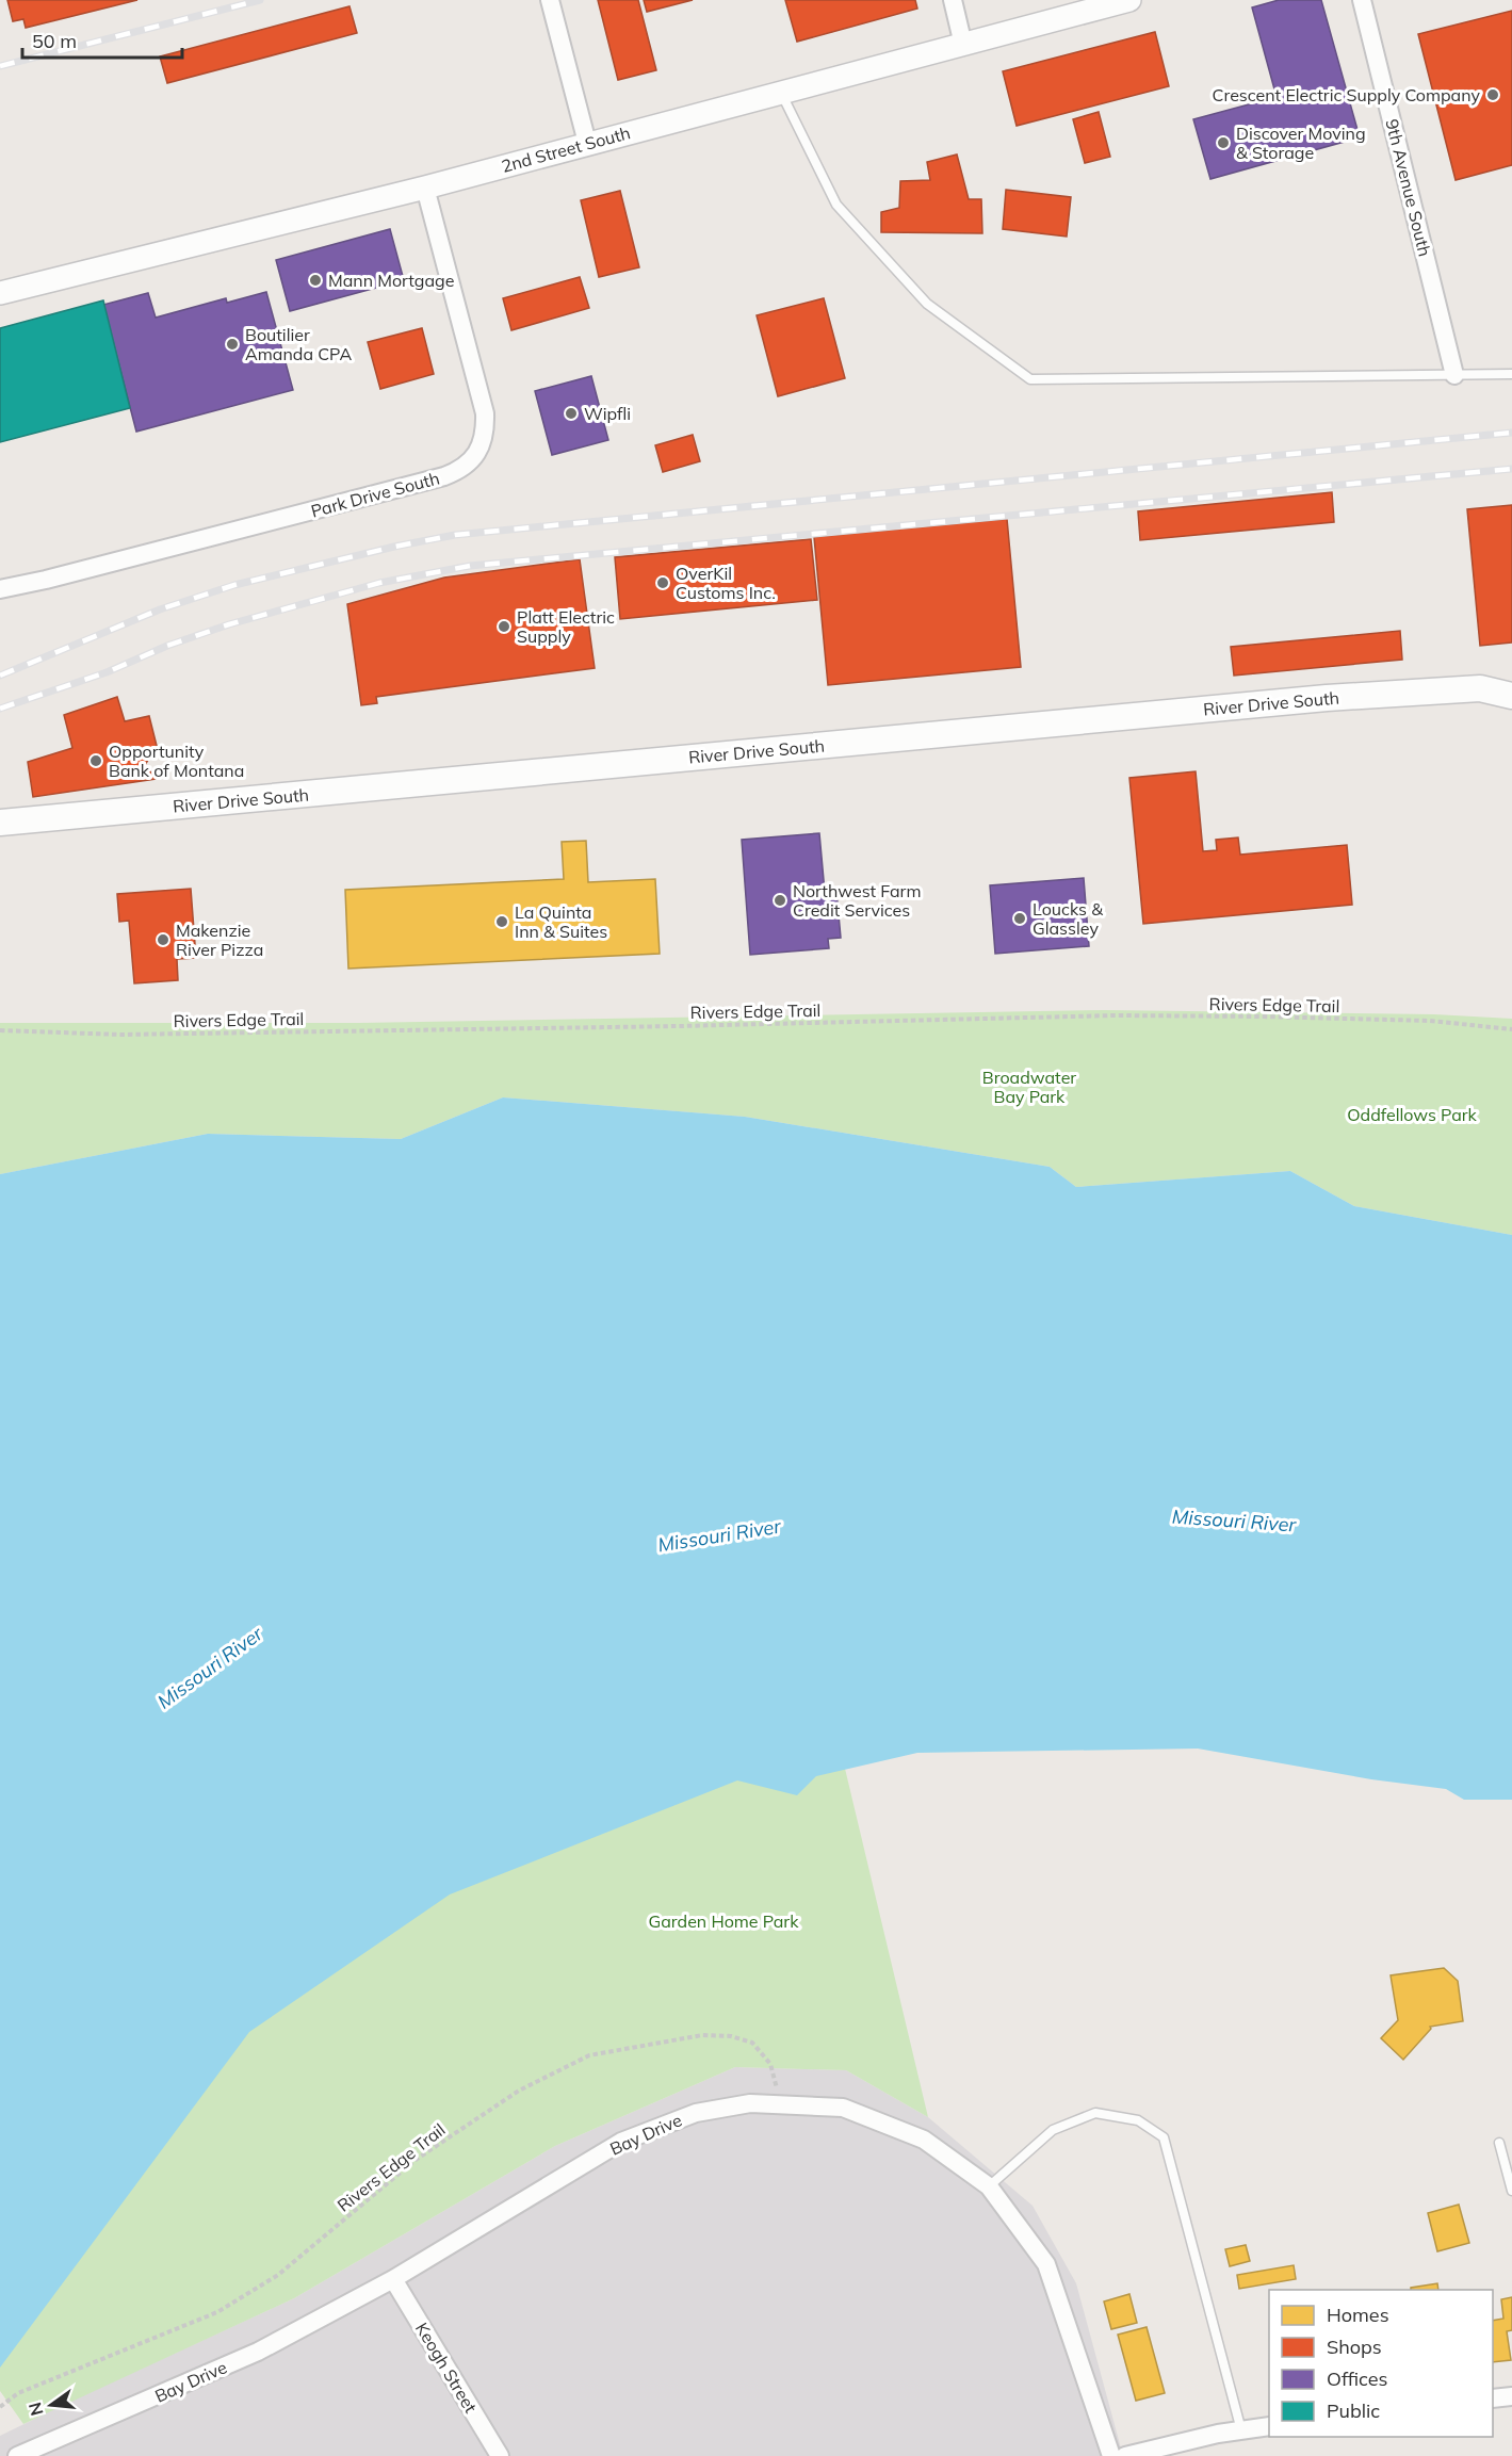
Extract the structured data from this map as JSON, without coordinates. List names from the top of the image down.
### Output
{
  "streets": {
    "main road": ["River Drive South"],
    "street": [
      "2nd Street South",
      "9th Avenue South",
      "Park Drive South",
      "Bay Drive",
      "Keogh Street"
    ],
    "path": ["Rivers Edge Trail"]
  },
  "crossings": [
    ["2nd Street South", "Park Drive South"],
    ["Rivers Edge Trail", "Bay Drive"],
    ["Bay Drive", "Keogh Street"]
  ],
  "water": ["Missouri River"],
  "parks": ["Broadwater Bay Park", "Oddfellows Park", "Garden Home Park"],
  "places": [
    "Crescent Electric Supply Company",
    "Discover Moving & Storage",
    "Mann Mortgage",
    "Boutilier Amanda CPA",
    "Wipfli",
    "OverKil Customs Inc.",
    "Platt Electric Supply",
    "Opportunity Bank of Montana",
    "Northwest Farm Credit Services",
    "Loucks & Glassley",
    "La Quinta Inn & Suites",
    "Makenzie River Pizza"
  ],
  "legend": [
    "Homes",
    "Shops",
    "Offices",
    "Public"
  ],
  "scale_bar": "50 m",
  "north": "left"
}
